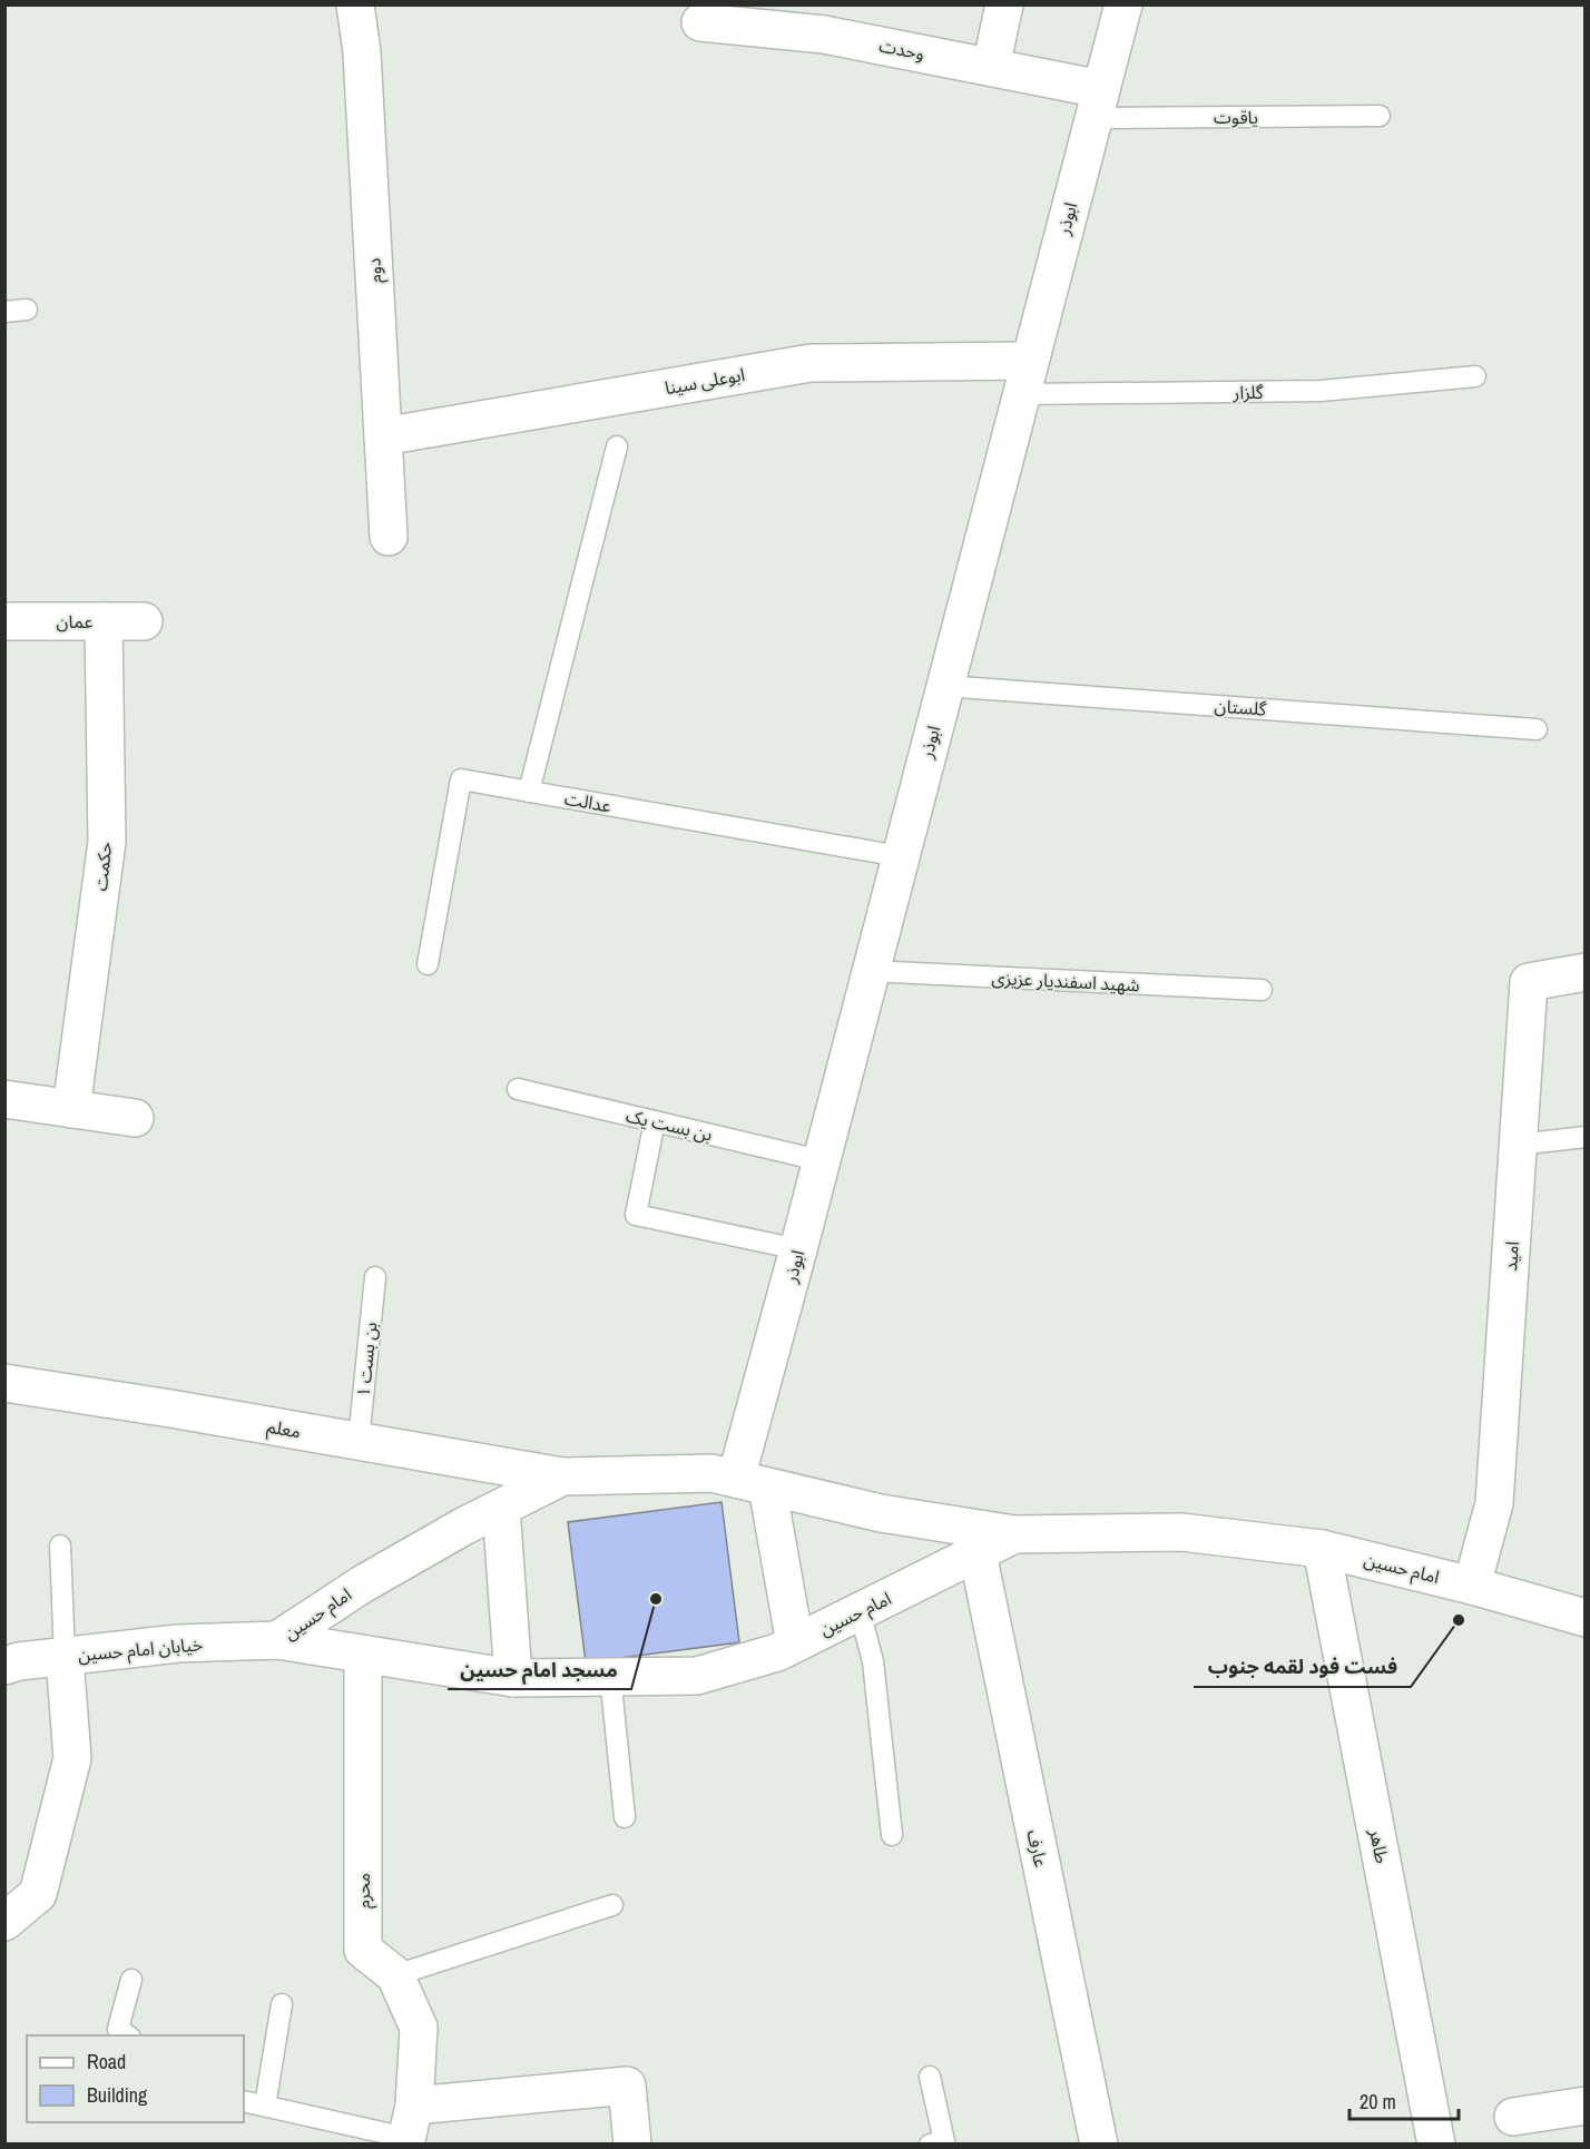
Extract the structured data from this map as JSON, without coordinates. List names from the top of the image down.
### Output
{
  "streets": {
    "street": [
      "وحدت",
      "ابوذر",
      "دوم",
      "ابوعلی سینا",
      "عمان",
      "حکمت",
      "امید",
      "معلم",
      "امام حسین",
      "خیابان امام حسین",
      "طاهر",
      "عارف",
      "محرم"
    ],
    "lane": [
      "یاقوت",
      "گلزار",
      "گلستان",
      "عدالت",
      "شهید اسفندیار عزیزی",
      "بن بست یک",
      "بن بست ۱"
    ]
  },
  "crossings": [
    ["وحدت", "یاقوت"],
    ["وحدت", "ابوذر"],
    ["یاقوت", "ابوذر"],
    ["ابوذر", "ابوعلی سینا"],
    ["ابوذر", "گلزار"],
    ["ابوذر", "گلستان"],
    ["ابوذر", "عدالت"],
    ["ابوذر", "شهید اسفندیار عزیزی"],
    ["ابوذر", "بن بست یک"],
    ["ابوذر", "امام حسین"],
    ["دوم", "ابوعلی سینا"],
    ["ابوعلی سینا", "گلزار"],
    ["عمان", "حکمت"],
    ["امید", "امام حسین"],
    ["بن بست ۱", "معلم"],
    ["معلم", "امام حسین"],
    ["امام حسین", "خیابان امام حسین"],
    ["امام حسین", "طاهر"],
    ["امام حسین", "عارف"],
    ["امام حسین", "محرم"]
  ],
  "places": ["مسجد امام حسین", "فست فود لقمه جنوب"],
  "legend": ["Road", "Building"],
  "scale_bar": "20 m"
}
